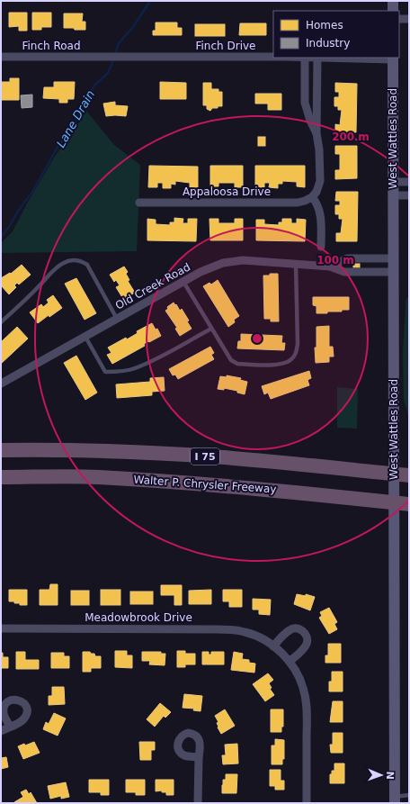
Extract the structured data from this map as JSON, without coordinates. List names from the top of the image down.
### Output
{
  "streets": {
    "highway": ["I 75", "Walter P. Chrysler Freeway"],
    "street": [
      "Finch Road",
      "Finch Drive",
      "West Wattles Road",
      "Appaloosa Drive",
      "Old Creek Road",
      "Meadowbrook Drive"
    ]
  },
  "crossings": [
    ["Finch Road", "Finch Drive"],
    ["Finch Drive", "West Wattles Road"],
    ["West Wattles Road", "Old Creek Road"]
  ],
  "water": ["Lane Drain"],
  "legend": ["Homes", "Industry"],
  "north": "right",
  "rings": ["200 m", "100 m"]
}
